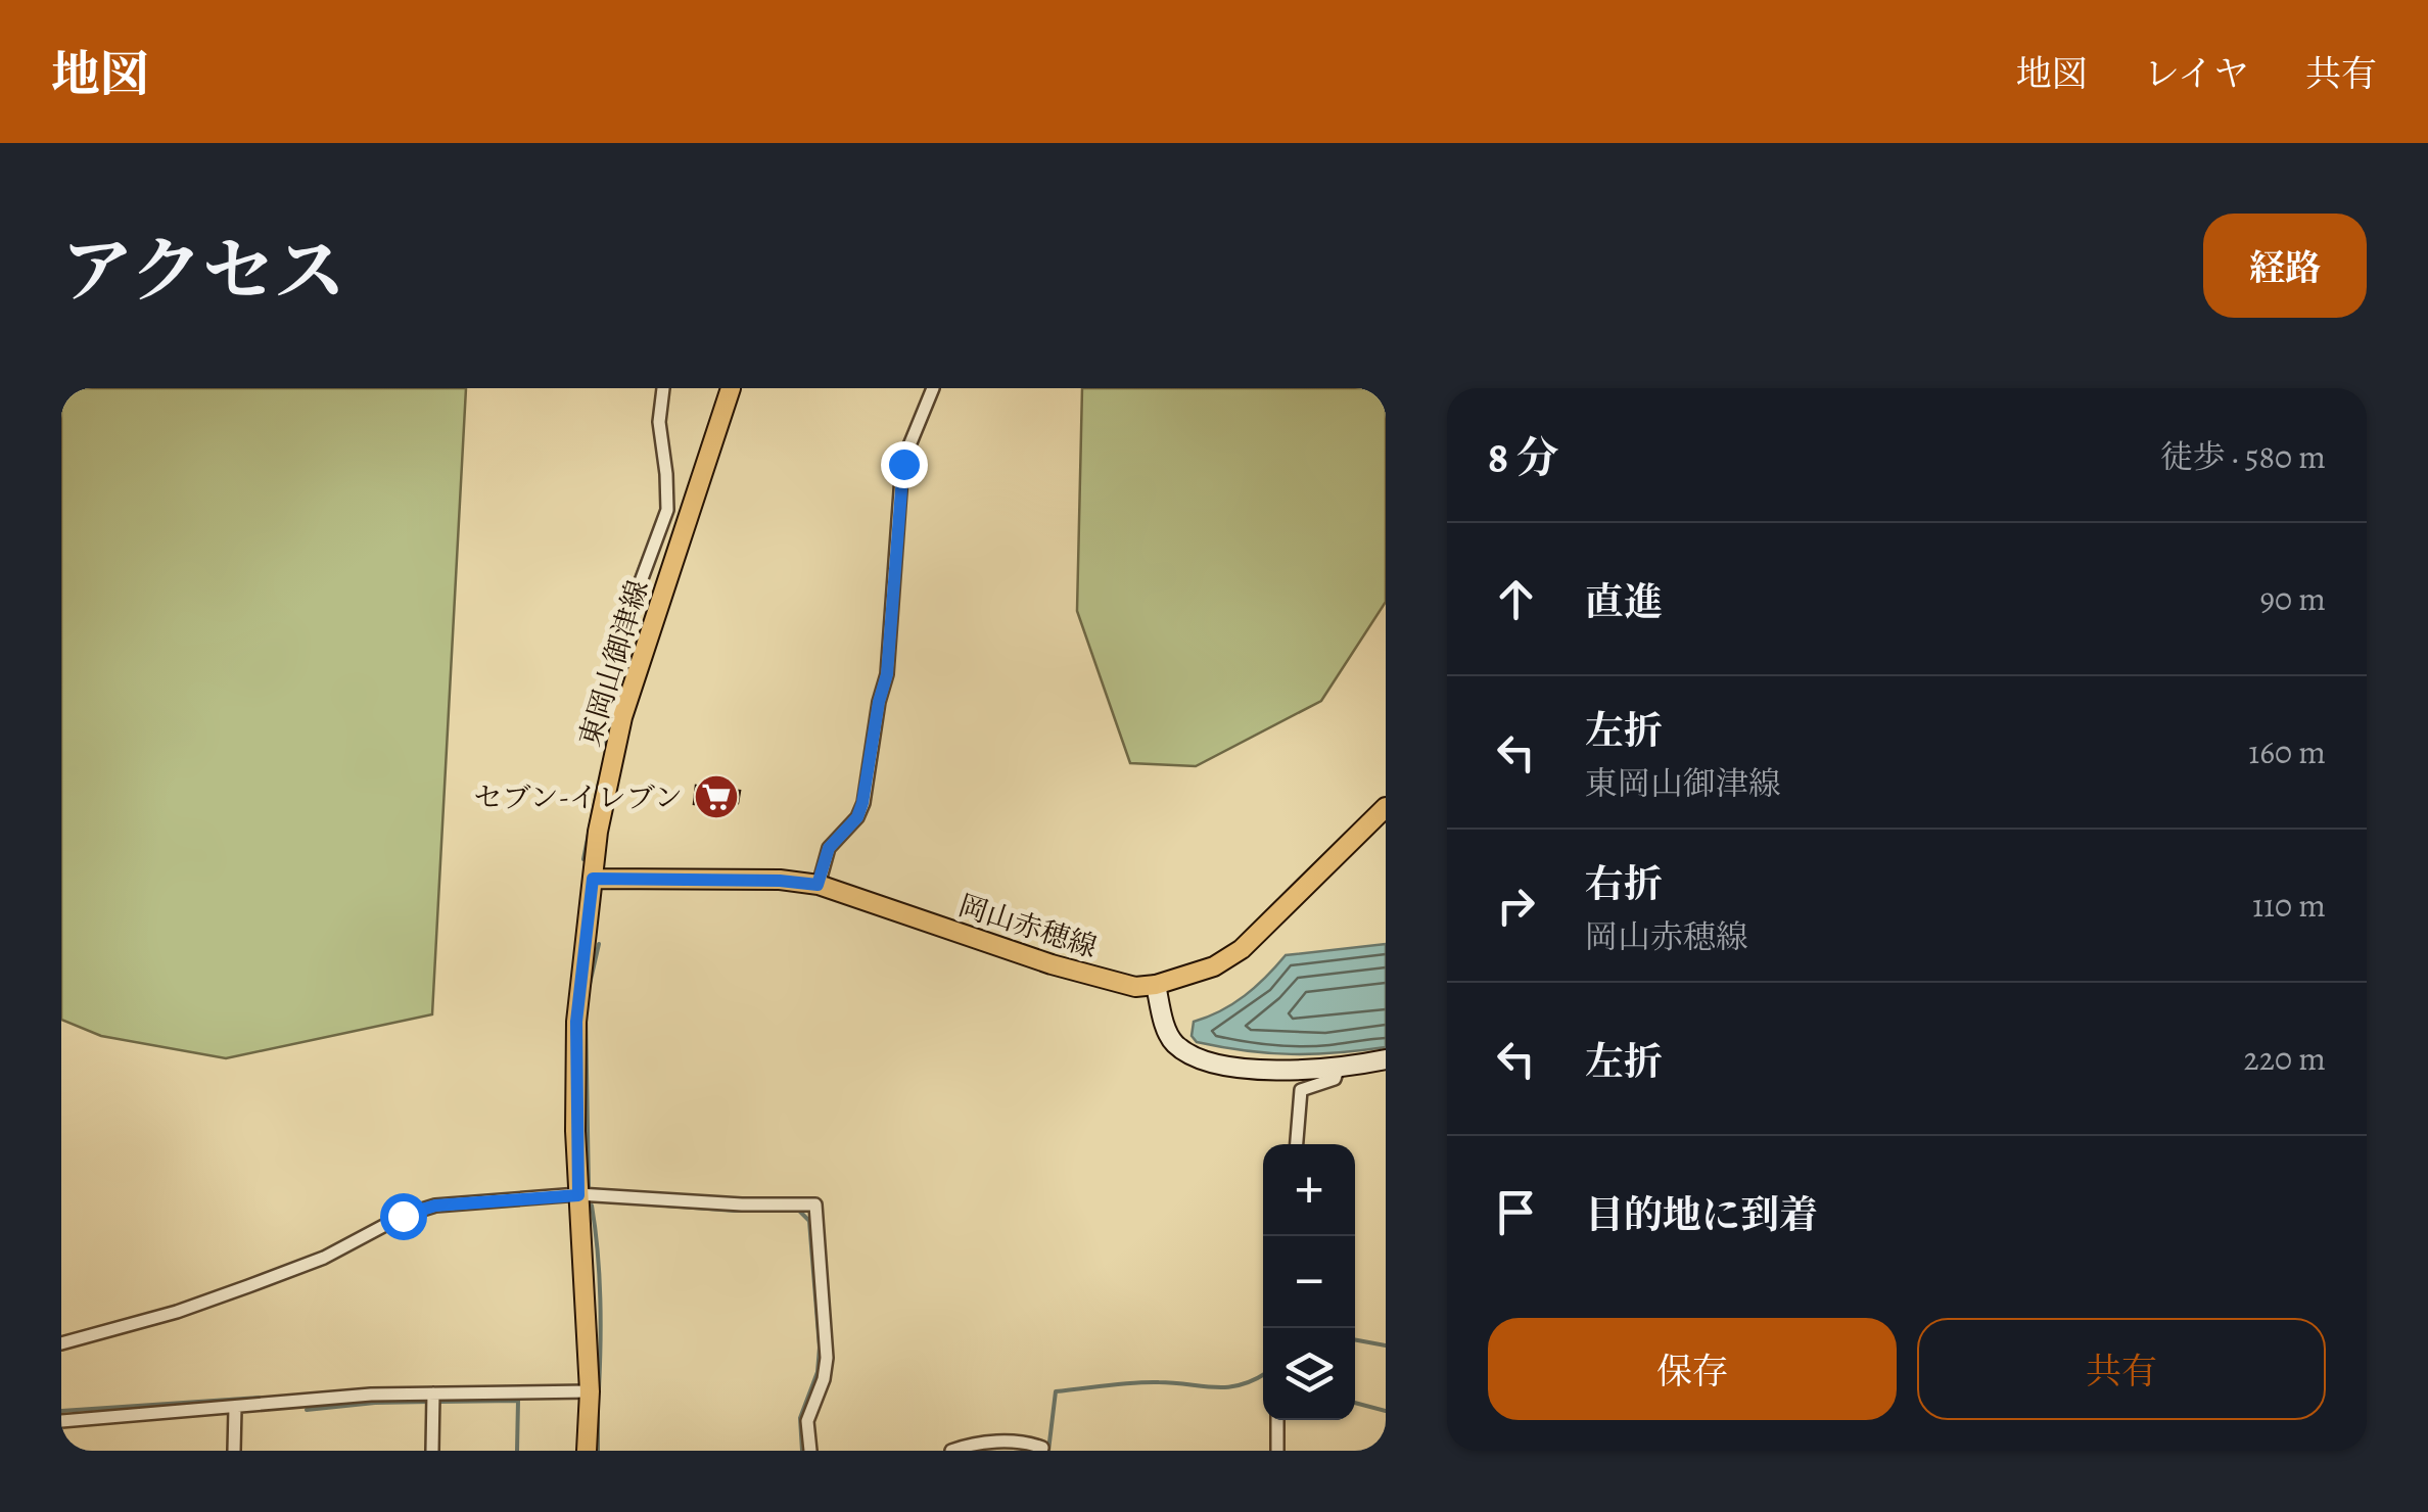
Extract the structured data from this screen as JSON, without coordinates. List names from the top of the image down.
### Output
{
  "streets": {
    "main road": ["東岡山御津線", "岡山赤穂線"]
  },
  "crossings": [
    ["東岡山御津線", "岡山赤穂線"]
  ],
  "places": {
    "supermarket": ["セブン-イレブン"]
  },
  "page": {
    "header": "地図",
    "nav": ["地図", "レイヤ", "共有"],
    "title": "アクセス",
    "buttons": [
      "経路",
      ["保存", "共有"]
    ],
    "heading": ["8 分", "徒歩 · 580 m"],
    "list": [
      ["直進", "90 m"],
      ["左折", "東岡山御津線", "160 m"],
      ["右折", "岡山赤穂線", "110 m"],
      ["左折", "220 m"],
      "目的地に到着"
    ],
    "map_buttons": ["+", "−"]
  }
}
